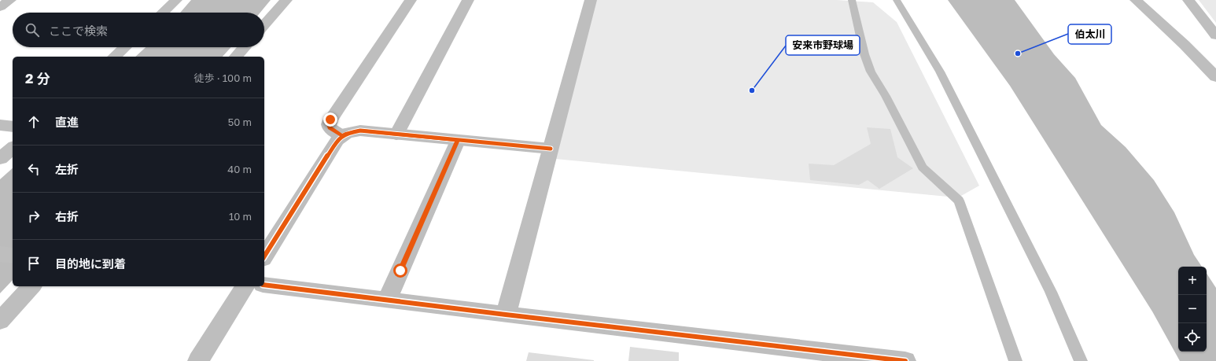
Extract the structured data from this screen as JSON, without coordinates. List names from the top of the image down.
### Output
{
  "places": ["伯太川", "安来市野球場"],
  "page": {
    "search": "ここで検索",
    "heading": ["2 分", "徒歩 · 100 m"],
    "list": [
      ["直進", "50 m"],
      ["左折", "40 m"],
      ["右折", "10 m"],
      "目的地に到着"
    ],
    "map_buttons": ["+", "−"]
  }
}
